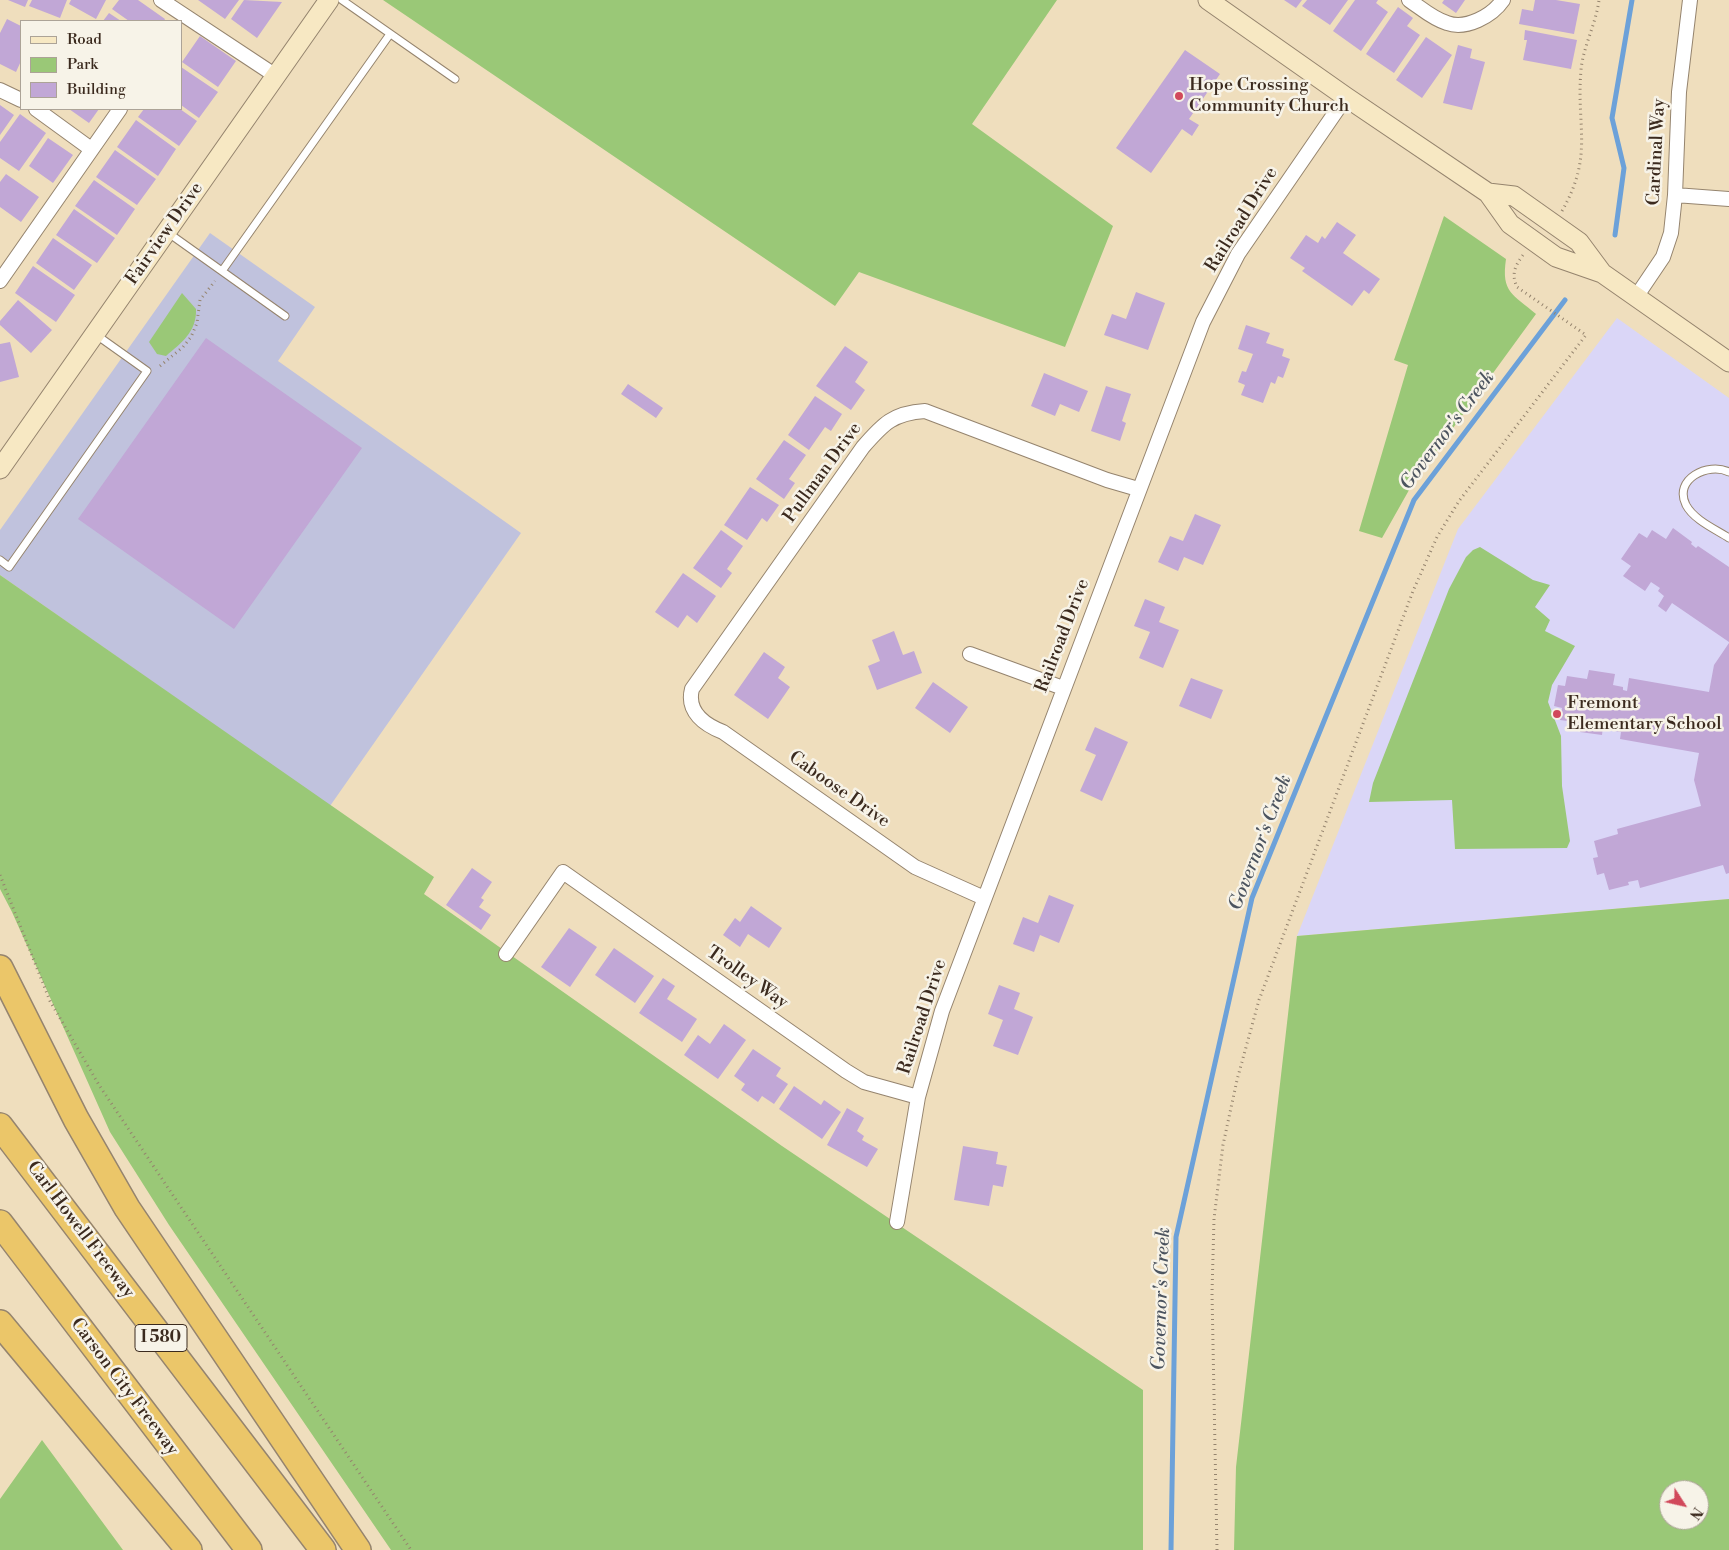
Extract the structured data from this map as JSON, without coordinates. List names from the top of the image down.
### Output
{
  "streets": {
    "highway": ["Carl Howell Freeway", "I 580", "Carson City Freeway"],
    "main road": ["Fairview Drive"],
    "street": [
      "Cardinal Way",
      "Railroad Drive",
      "Pullman Drive",
      "Caboose Drive",
      "Trolley Way"
    ]
  },
  "crossings": [
    ["Railroad Drive", "Pullman Drive"],
    ["Railroad Drive", "Caboose Drive"],
    ["Railroad Drive", "Trolley Way"],
    ["Pullman Drive", "Caboose Drive"]
  ],
  "water": ["Governor's Creek"],
  "places": ["Hope Crossing Community Church", "Fremont Elementary School"],
  "legend": ["Road", "Park", "Building"],
  "north": "bottom right"
}
